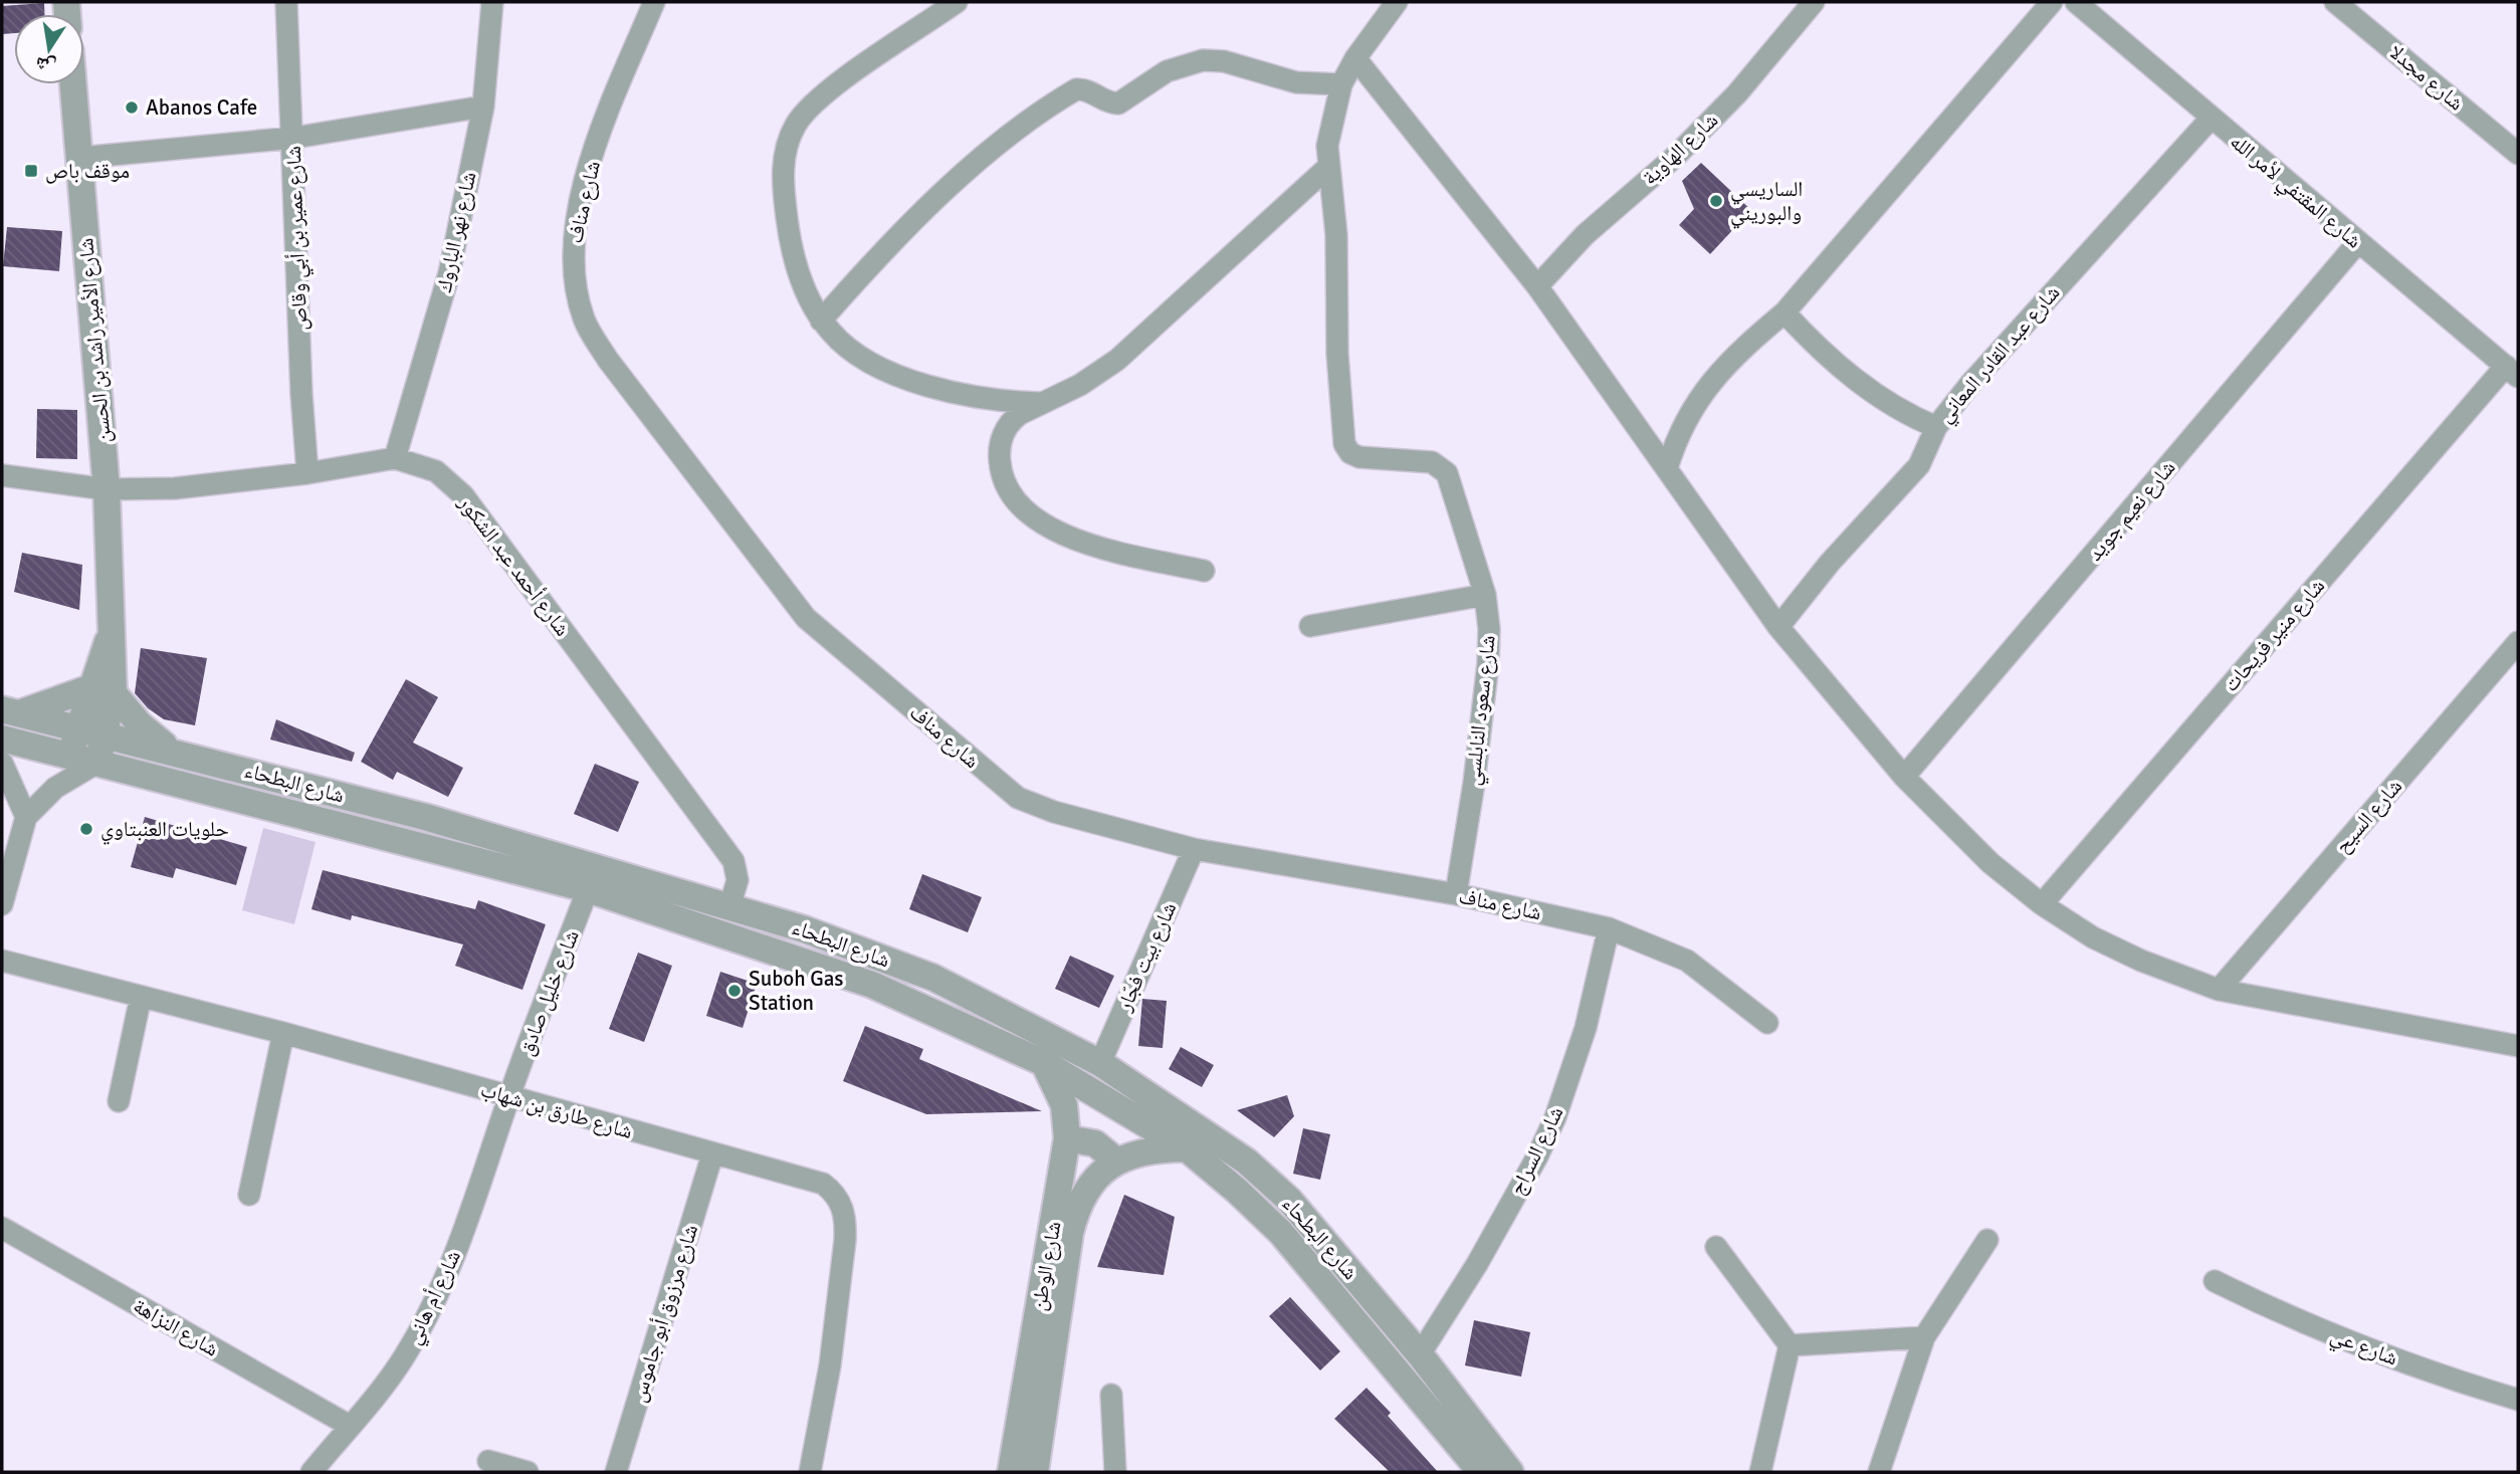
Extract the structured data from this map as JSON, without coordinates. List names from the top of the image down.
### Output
{
  "streets": {
    "street": [
      "شارع مجدلا",
      "شارع الهاوية",
      "شارع المقتفي لأمر الله",
      "شارع مناف",
      "شارع نهر الباروك",
      "شارع عمير بن أبي وقاص",
      "شارع الأمير راشد بن الحسن",
      "شارع عبد القادر المعاني",
      "شارع نعيم جويد",
      "شارع أحمد عبد الشكور",
      "شارع منير فريحات",
      "شارع سعود النابلسي",
      "شارع البطحاء",
      "شارع السيح",
      "شارع بيت فجّار",
      "شارع خليل صادق",
      "شارع طارق بن شهاب",
      "شارع السراج",
      "شارع الوطن",
      "شارع أم هاني",
      "شارع مرزوق أبو جاموس",
      "شارع النزاهة",
      "شارع عي"
    ]
  },
  "crossings": [
    ["شارع المقتفي لأمر الله", "شارع عبد القادر المعاني"],
    ["شارع المقتفي لأمر الله", "شارع نعيم جويد"],
    ["شارع المقتفي لأمر الله", "شارع منير فريحات"],
    ["شارع مناف", "شارع سعود النابلسي"],
    ["شارع مناف", "شارع بيت فجّار"],
    ["شارع مناف", "شارع السراج"],
    ["شارع نهر الباروك", "شارع أحمد عبد الشكور"],
    ["شارع عمير بن أبي وقاص", "شارع أحمد عبد الشكور"],
    ["شارع الأمير راشد بن الحسن", "شارع أحمد عبد الشكور"],
    ["شارع الأمير راشد بن الحسن", "شارع البطحاء"],
    ["شارع أحمد عبد الشكور", "شارع البطحاء"],
    ["شارع البطحاء", "شارع بيت فجّار"],
    ["شارع البطحاء", "شارع خليل صادق"],
    ["شارع البطحاء", "شارع السراج"],
    ["شارع البطحاء", "شارع الوطن"],
    ["شارع خليل صادق", "شارع طارق بن شهاب"],
    ["شارع خليل صادق", "شارع أم هاني"],
    ["شارع طارق بن شهاب", "شارع أم هاني"],
    ["شارع طارق بن شهاب", "شارع مرزوق أبو جاموس"],
    ["شارع أم هاني", "شارع النزاهة"]
  ],
  "places": {
    "other": [
      "Abanos Cafe",
      "الساريسي والبوريني",
      "حلويات العنبتاوي",
      "Suboh Gas Station"
    ],
    "transit": ["موقف باص"]
  },
  "north": "bottom"
}
